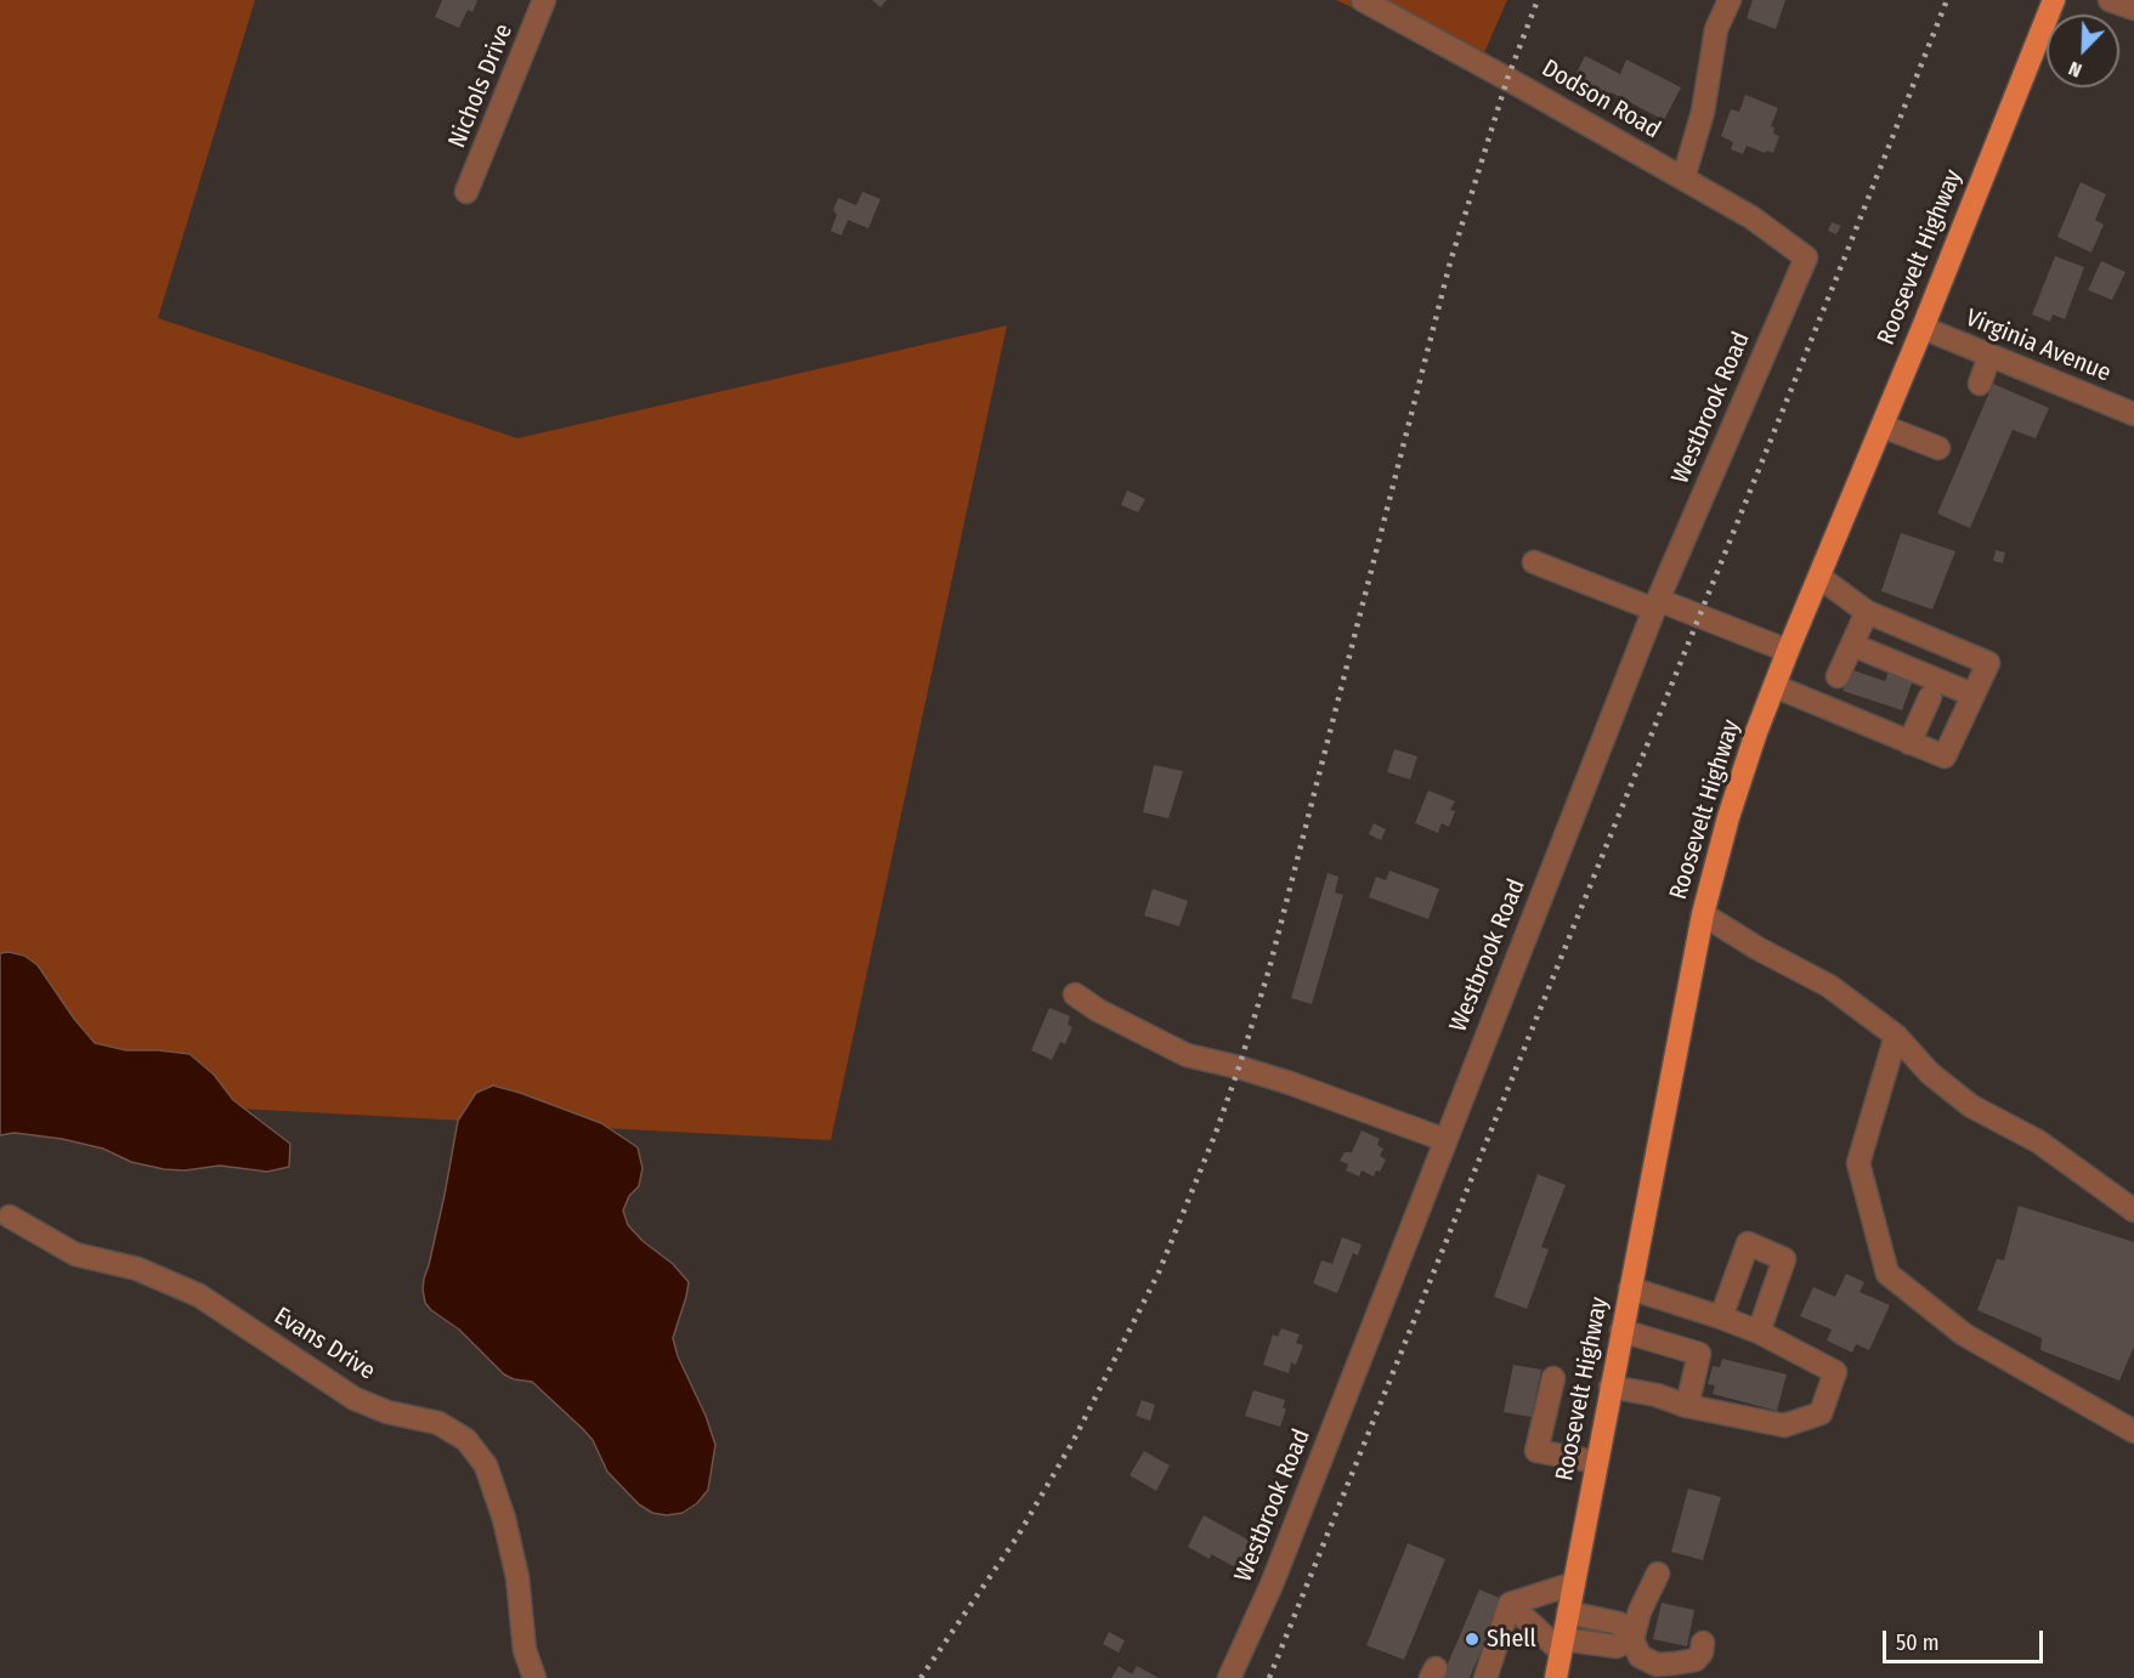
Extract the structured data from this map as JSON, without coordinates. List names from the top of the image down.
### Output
{
  "streets": {
    "main road": ["Roosevelt Highway"],
    "street": [
      "Nichols Drive",
      "Dodson Road",
      "Virginia Avenue",
      "Westbrook Road",
      "Evans Drive"
    ]
  },
  "crossings": [
    ["Dodson Road", "Westbrook Road"],
    ["Roosevelt Highway", "Virginia Avenue"]
  ],
  "places": ["Shell"],
  "scale_bar": "50 m",
  "north": "bottom left"
}
